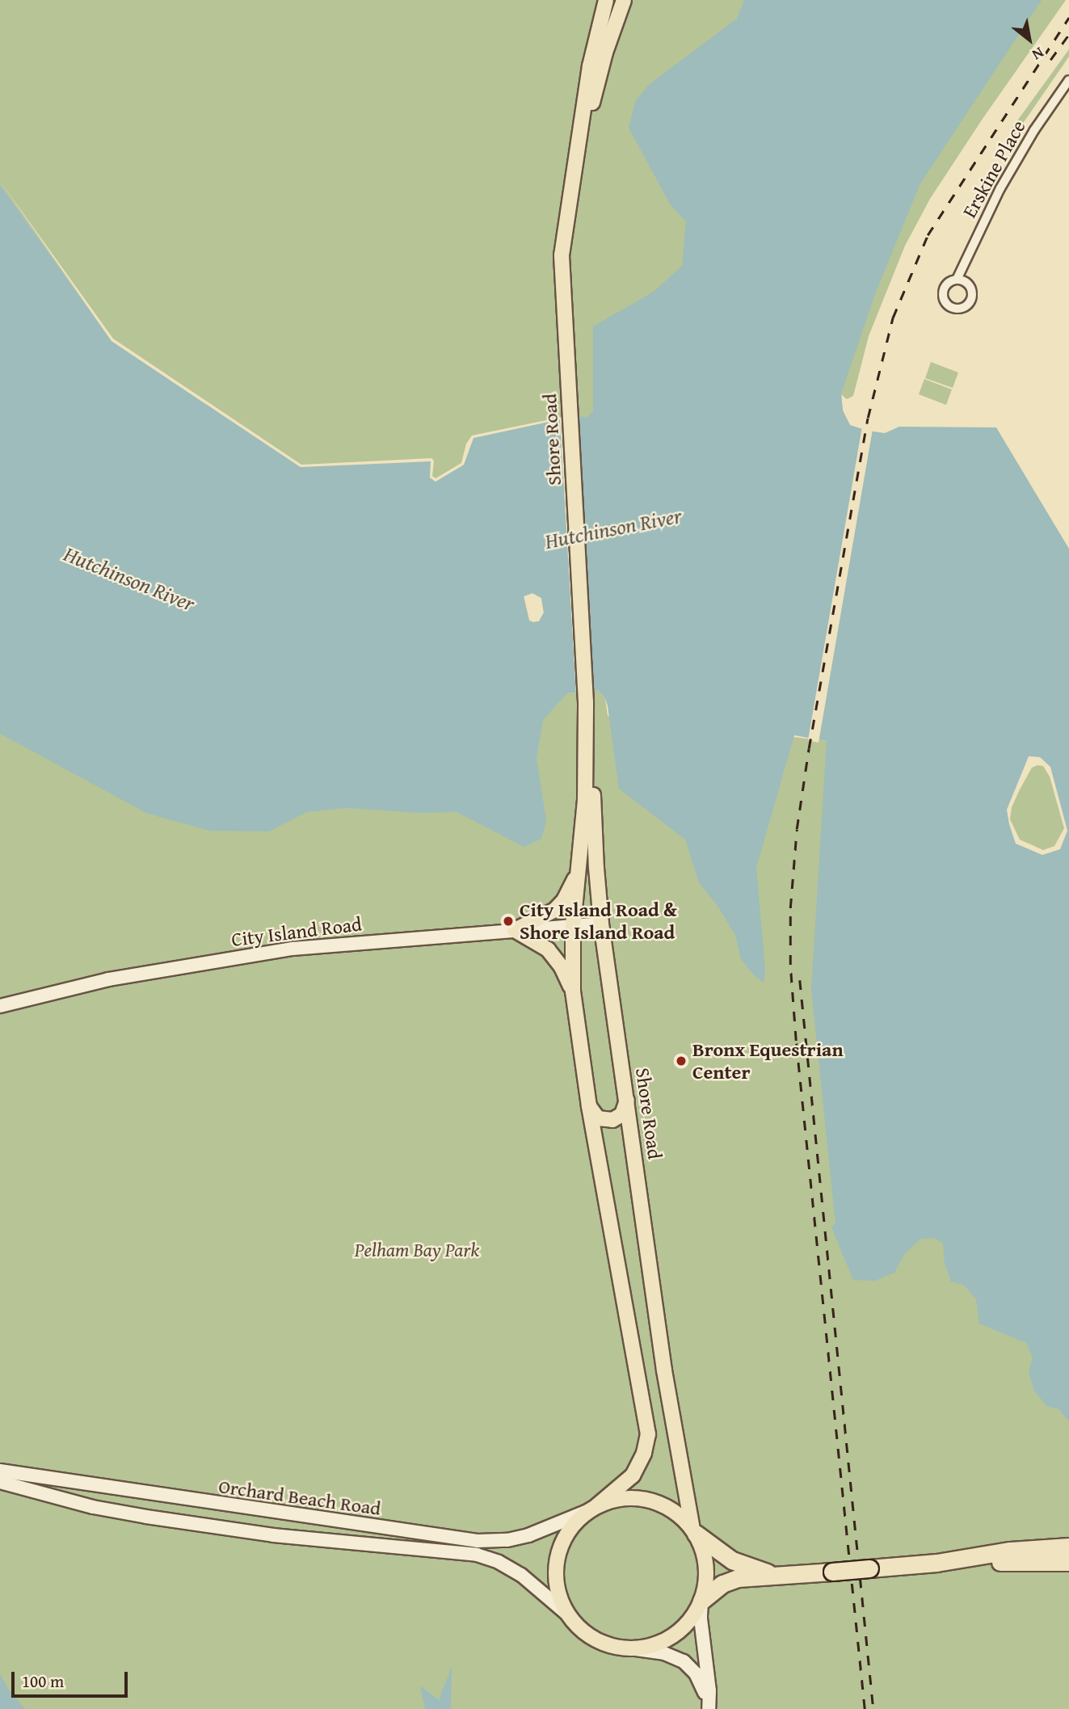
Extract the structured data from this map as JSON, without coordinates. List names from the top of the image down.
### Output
{
  "streets": {
    "main road": ["Shore Road"],
    "street": ["Erskine Place", "City Island Road", "Orchard Beach Road"]
  },
  "crossings": [
    ["Shore Road", "City Island Road"],
    ["Shore Road", "Orchard Beach Road"]
  ],
  "water": ["Hutchinson River"],
  "parks": ["Pelham Bay Park"],
  "places": ["City Island Road & Shore Island Road", "Bronx Equestrian Center"],
  "scale_bar": "100 m",
  "north": "bottom right"
}
